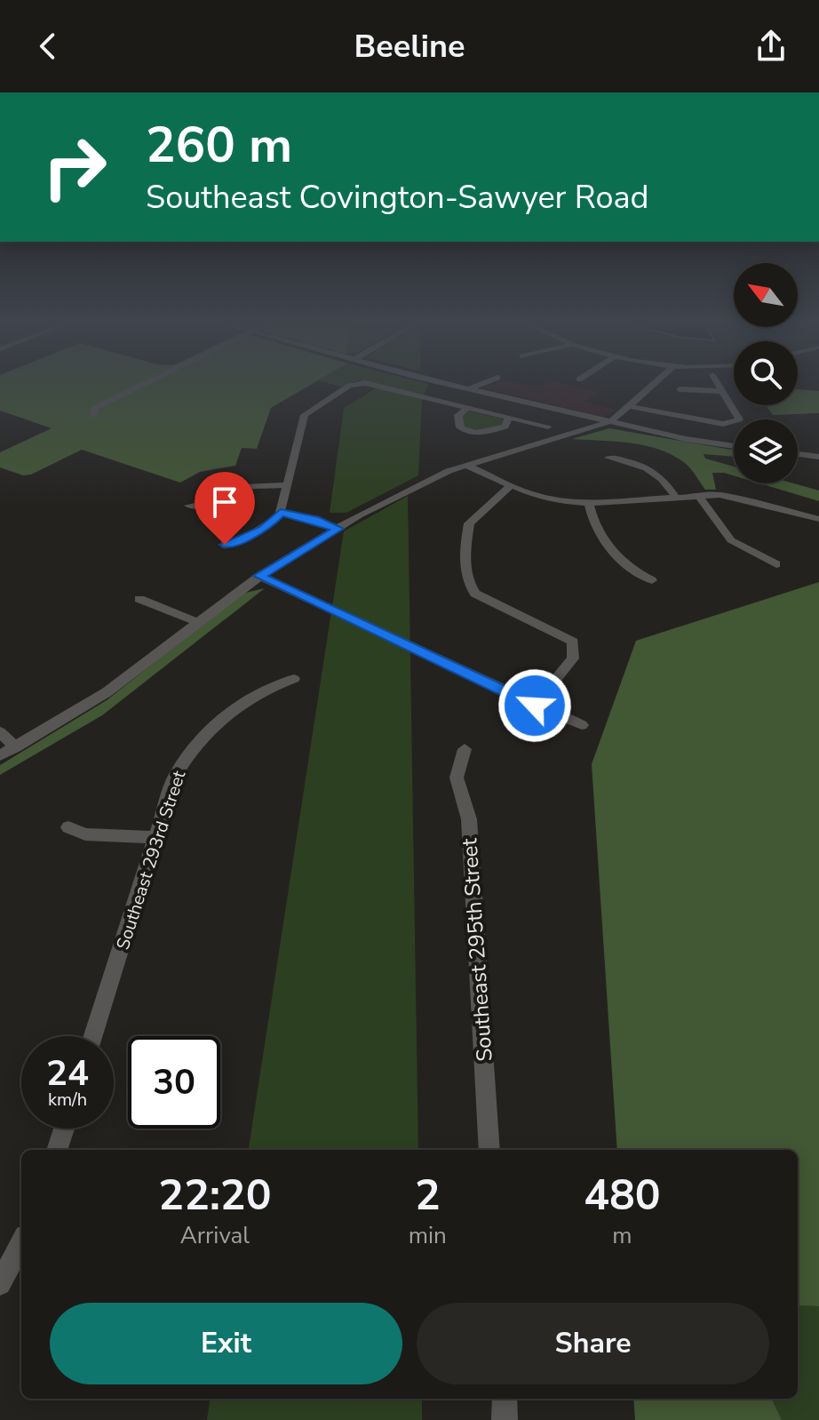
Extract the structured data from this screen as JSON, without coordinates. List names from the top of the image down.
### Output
{
  "streets": {
    "street": ["Southeast 293rd Street", "Southeast 295th Street"]
  },
  "north": "top left",
  "page": {
    "header": "Beeline",
    "turn": ["260 m", "Southeast Covington-Sawyer Road"],
    "speed": "24 km/h",
    "limit": "30",
    "eta": [
      "22:20",
      "Arrival",
      "2",
      "min",
      "480",
      "m"
    ],
    "buttons": ["Exit", "Share"]
  }
}
